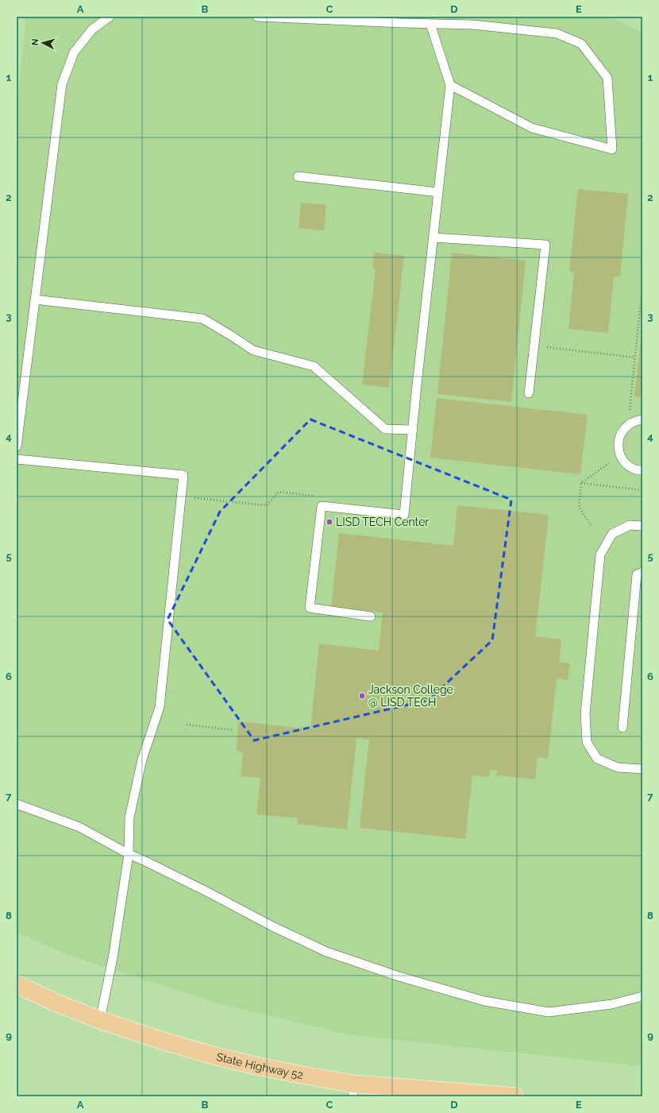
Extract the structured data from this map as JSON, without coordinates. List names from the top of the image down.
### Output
{
  "streets": {
    "main road": ["State Highway 52"]
  },
  "places": ["LISD TECH Center", "Jackson College @ LISD TECH"],
  "north": "left",
  "grid": {
    "columns": [
      "A",
      "B",
      "C",
      "D",
      "E"
    ],
    "rows": [
      "1",
      "2",
      "3",
      "4",
      "5",
      "6",
      "7",
      "8",
      "9"
    ]
  }
}
